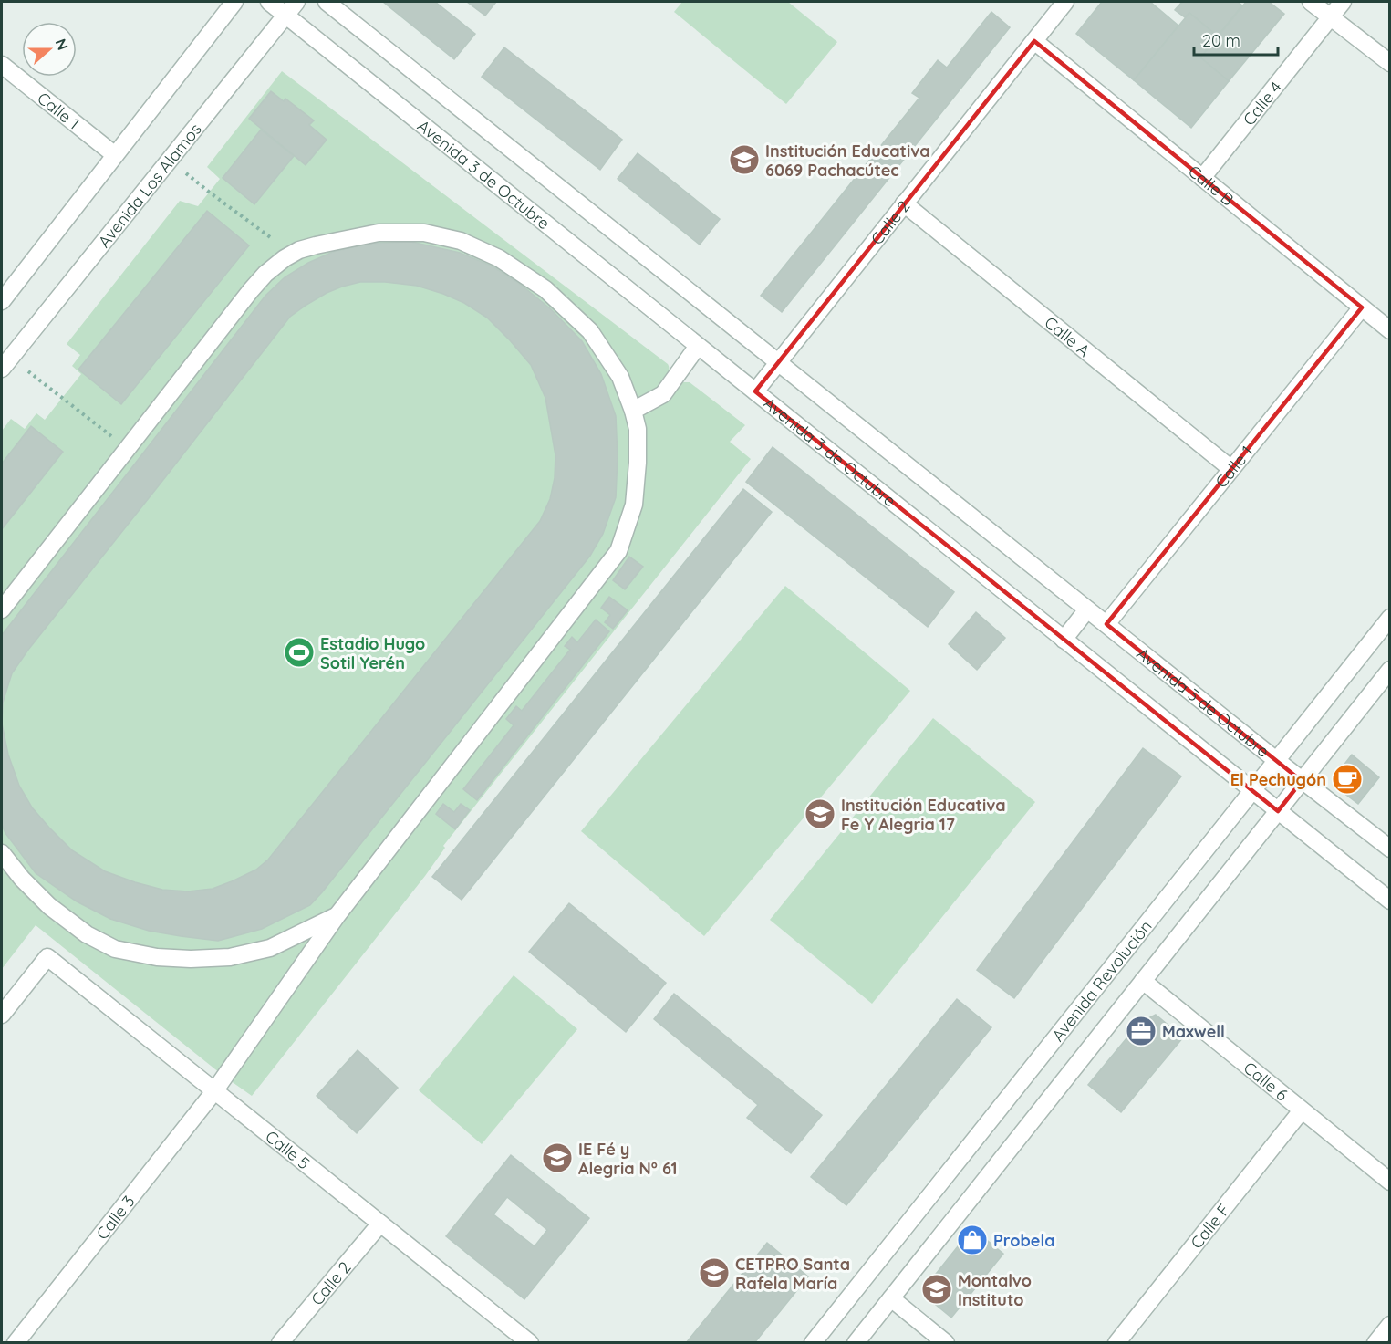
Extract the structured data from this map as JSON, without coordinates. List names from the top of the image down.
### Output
{
  "streets": {
    "street": [
      "Calle 4",
      "Calle 1",
      "Avenida 3 de Octubre",
      "Avenida Los Alamos",
      "Calle B",
      "Calle 2",
      "Calle A",
      "Avenida Revolución",
      "Calle 6",
      "Calle 5",
      "Calle 3",
      "Calle F"
    ]
  },
  "crossings": [
    ["Calle 4", "Calle B"],
    ["Calle 1", "Avenida 3 de Octubre"],
    ["Calle 1", "Calle B"],
    ["Calle 1", "Calle A"],
    ["Avenida 3 de Octubre", "Avenida Los Alamos"],
    ["Avenida 3 de Octubre", "Calle 2"],
    ["Avenida 3 de Octubre", "Avenida Revolución"],
    ["Calle B", "Calle 2"],
    ["Calle 2", "Calle A"],
    ["Calle 2", "Calle 5"],
    ["Avenida Revolución", "Calle 6"],
    ["Calle 6", "Calle F"],
    ["Calle 5", "Calle 3"]
  ],
  "places": {
    "school or university": [
      "Institución Educativa 6069 Pachacútec",
      "Institución Educativa Fe Y Alegria 17",
      "IE Fé y Alegria N° 61",
      "CETPRO Santa Rafela María",
      "Montalvo Instituto"
    ],
    "sports": ["Estadio Hugo Sotil Yerén"],
    "cafe": ["El Pechugón"],
    "office": ["Maxwell"],
    "shop": ["Probela"]
  },
  "scale_bar": "20 m",
  "north": "right"
}
